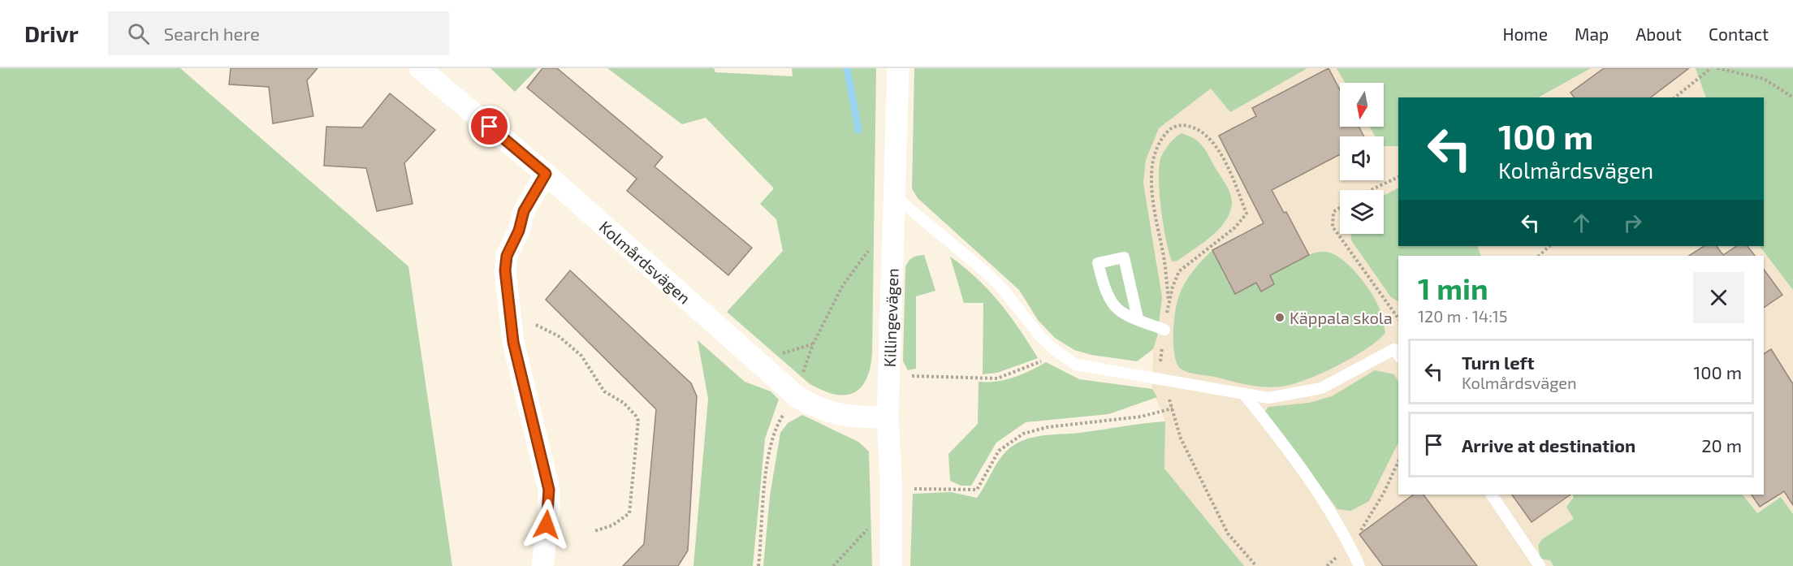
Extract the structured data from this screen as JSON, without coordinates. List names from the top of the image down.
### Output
{
  "streets": {
    "street": ["Kolmårdsvägen", "Killingevägen"]
  },
  "crossings": [
    ["Kolmårdsvägen", "Killingevägen"]
  ],
  "places": ["Käppala skola"],
  "north": "bottom",
  "page": {
    "header": "Drivr",
    "search": "Search here",
    "nav": [
      "Home",
      "Map",
      "About",
      "Contact"
    ],
    "turn": ["100 m", "Kolmårdsvägen"],
    "heading": ["1 min", "120 m · 14:15"],
    "list": [
      {
        "name": "Turn left",
        "note": "Kolmårdsvägen",
        "value": "100 m"
      },
      {
        "name": "Arrive at destination",
        "value": "20 m"
      }
    ]
  }
}
